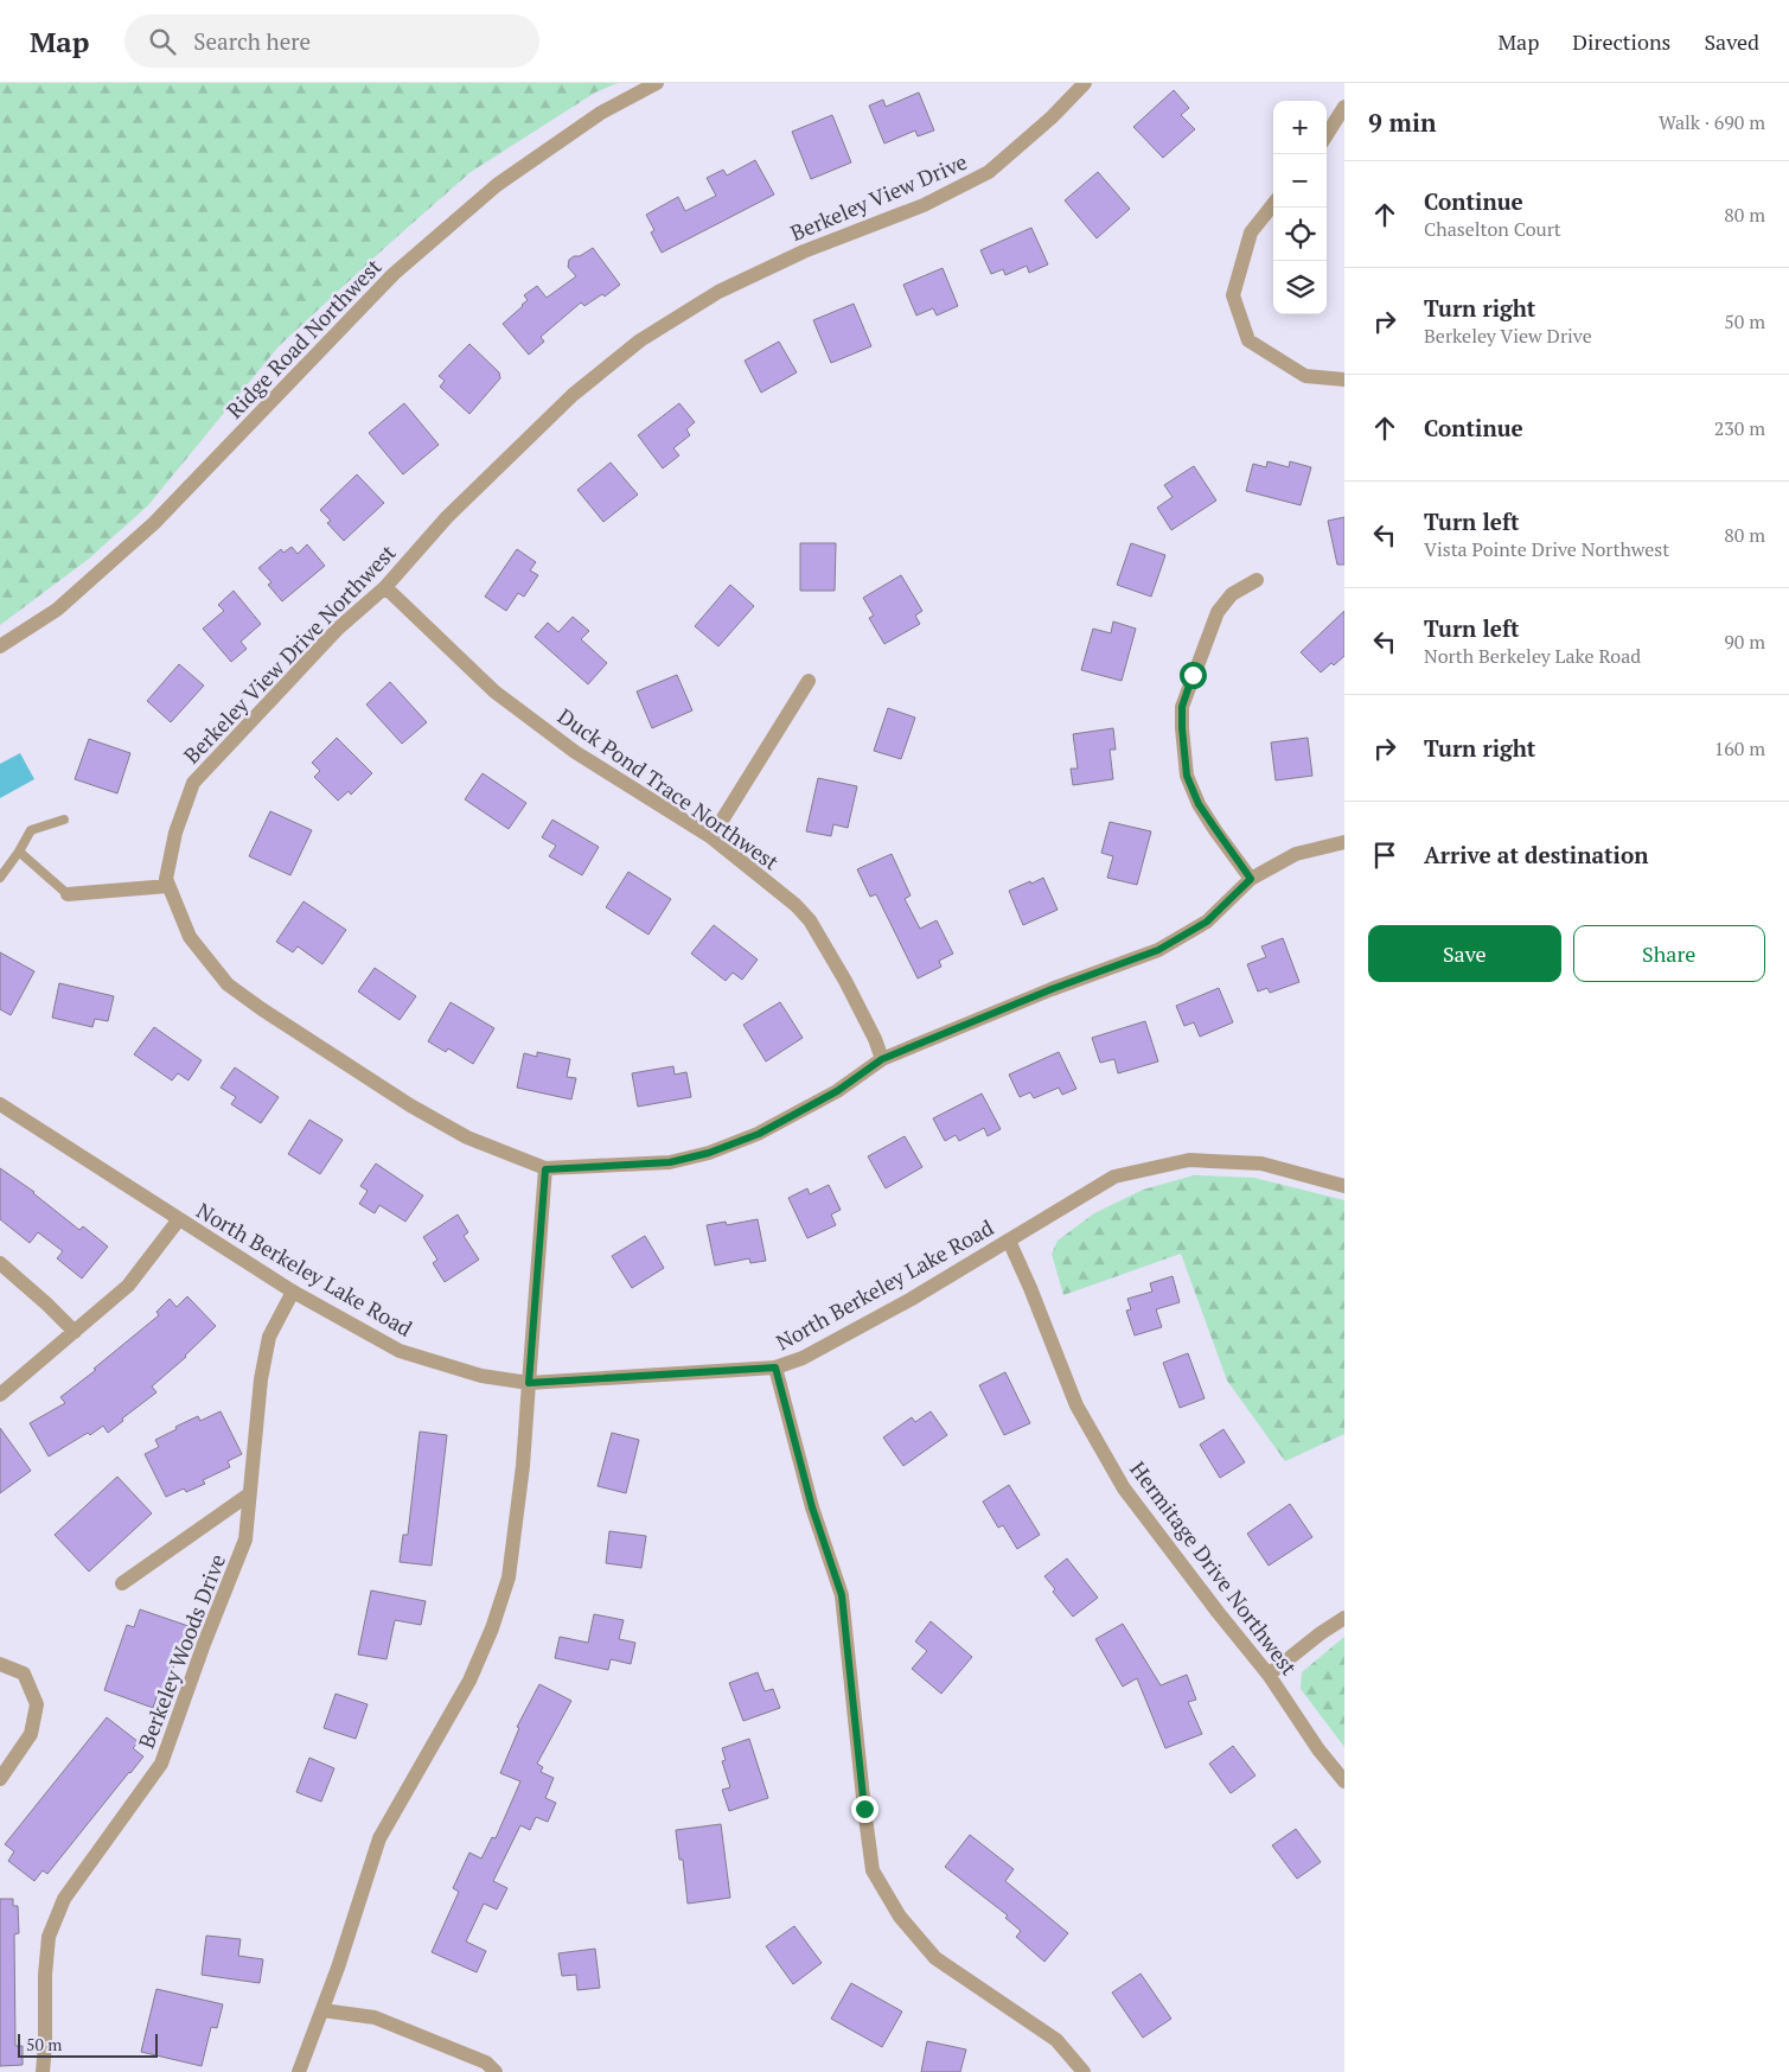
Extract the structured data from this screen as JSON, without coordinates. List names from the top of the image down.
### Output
{
  "streets": {
    "street": [
      "Berkeley View Drive",
      "Ridge Road Northwest",
      "Berkeley View Drive Northwest",
      "Duck Pond Trace Northwest",
      "North Berkeley Lake Road",
      "Hermitage Drive Northwest",
      "Berkeley Woods Drive"
    ]
  },
  "crossings": [
    ["Berkeley View Drive", "Berkeley View Drive Northwest"],
    ["Berkeley View Drive Northwest", "Duck Pond Trace Northwest"],
    ["North Berkeley Lake Road", "Hermitage Drive Northwest"],
    ["North Berkeley Lake Road", "Berkeley Woods Drive"]
  ],
  "scale_bar": "50 m",
  "page": {
    "header": "Map",
    "search": "Search here",
    "nav": ["Map", "Directions", "Saved"],
    "heading": ["9 min", "Walk · 690 m"],
    "map_buttons": ["+", "−"],
    "list": [
      ["Continue", "Chaselton Court", "80 m"],
      ["Turn right", "Berkeley View Drive", "50 m"],
      ["Continue", "230 m"],
      ["Turn left", "Vista Pointe Drive Northwest", "80 m"],
      ["Turn left", "North Berkeley Lake Road", "90 m"],
      ["Turn right", "160 m"],
      "Arrive at destination"
    ],
    "buttons": ["Save", "Share"],
    "scale": "50 m"
  }
}
